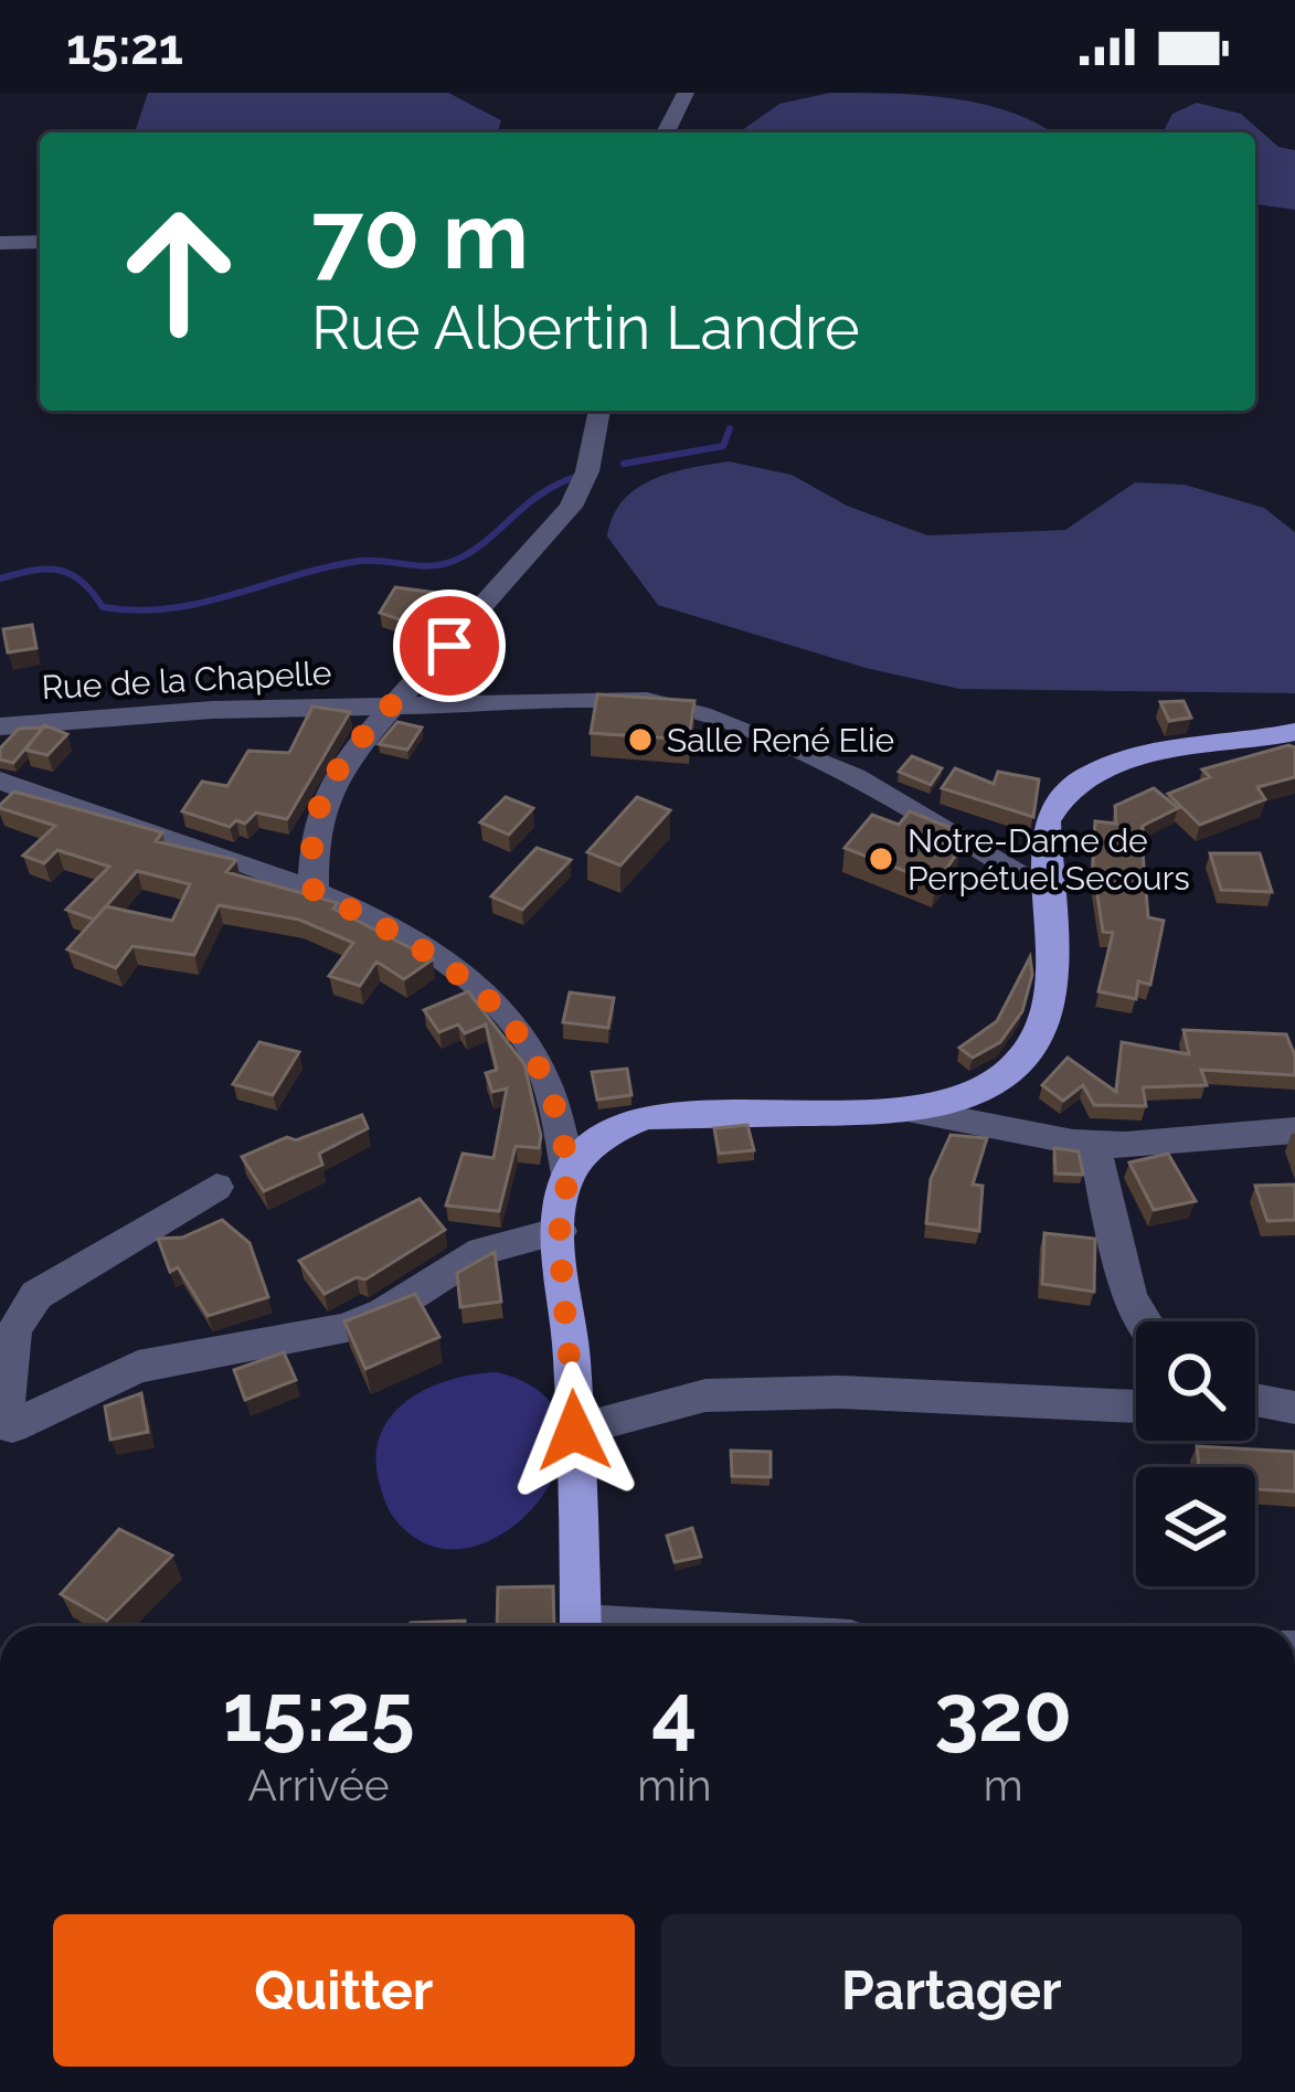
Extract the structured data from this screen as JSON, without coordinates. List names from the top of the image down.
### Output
{
  "streets": {
    "street": ["Rue de la Chapelle"]
  },
  "places": ["Salle René Elie", "Notre-Dame de Perpétuel Secours"],
  "page": {
    "status": "15:21",
    "turn": ["70 m", "Rue Albertin Landre"],
    "eta": [
      "15:25",
      "Arrivée",
      "4",
      "min",
      "320",
      "m"
    ],
    "buttons": ["Quitter", "Partager"]
  }
}
